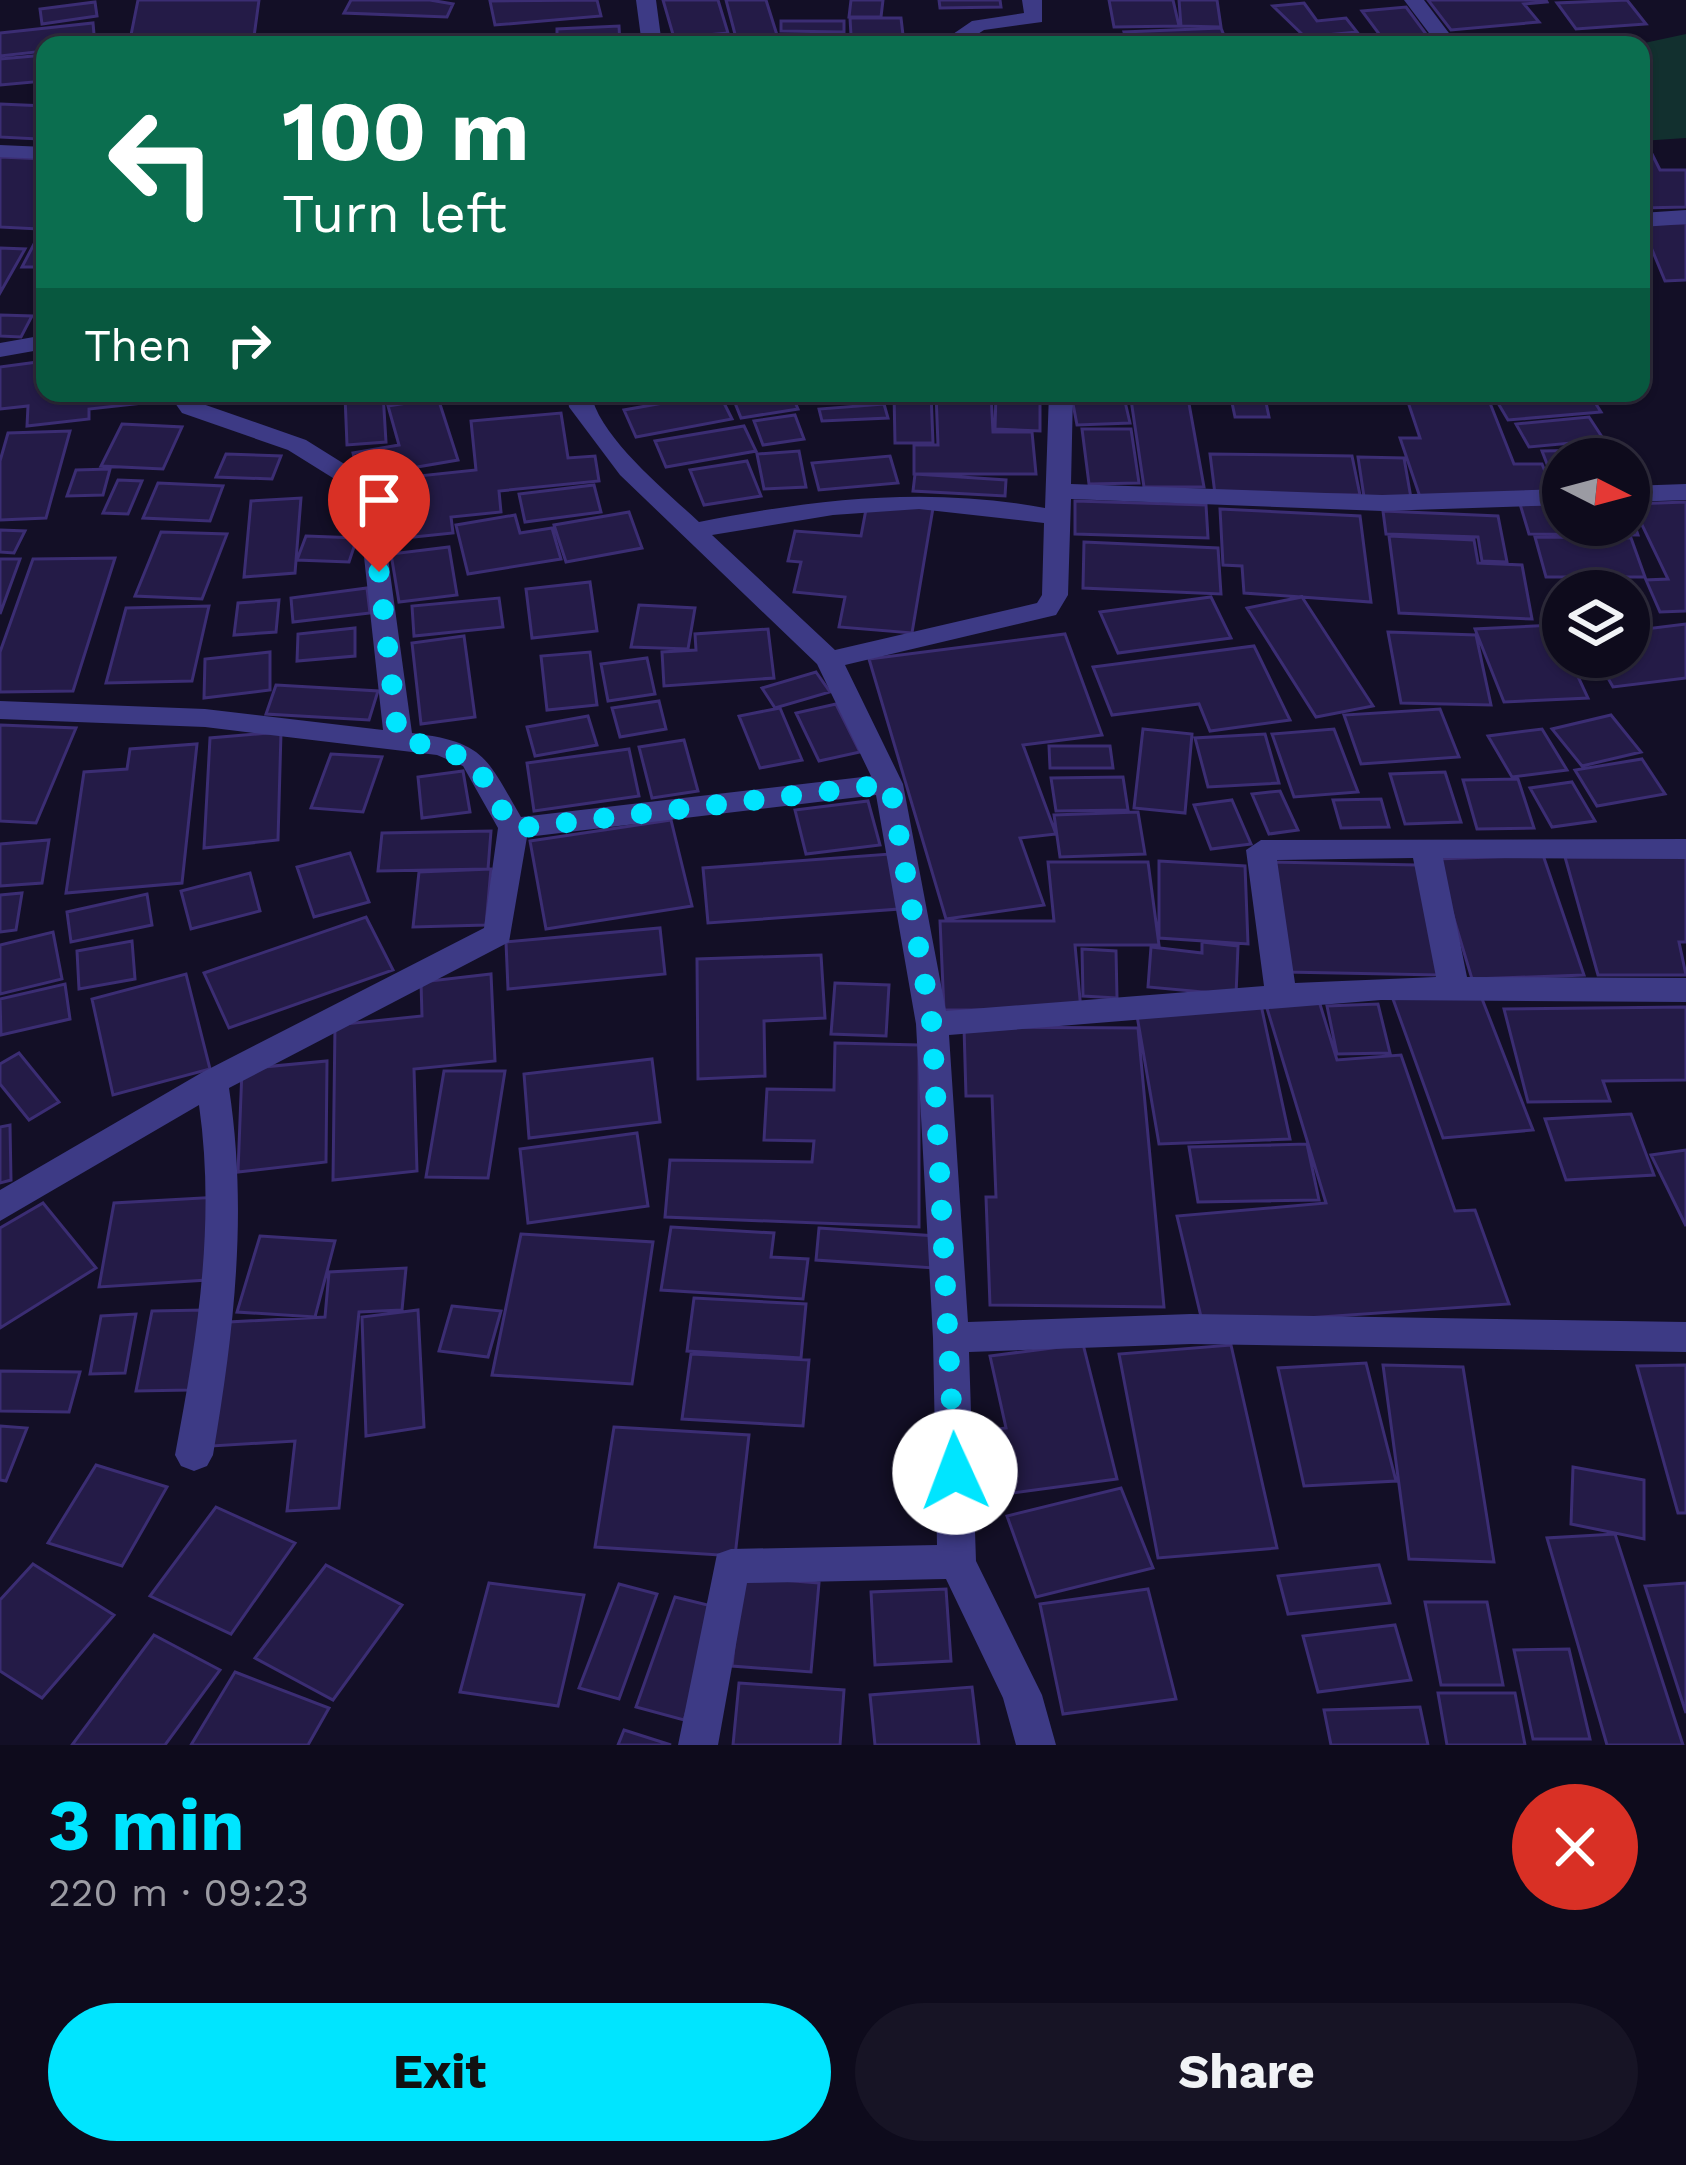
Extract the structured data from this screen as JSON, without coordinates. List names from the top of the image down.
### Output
{
  "north": "right",
  "page": {
    "turn": ["100 m", "Turn left"],
    "then": "Then",
    "heading": ["3 min", "220 m · 09:23"],
    "buttons": ["Exit", "Share"]
  }
}
